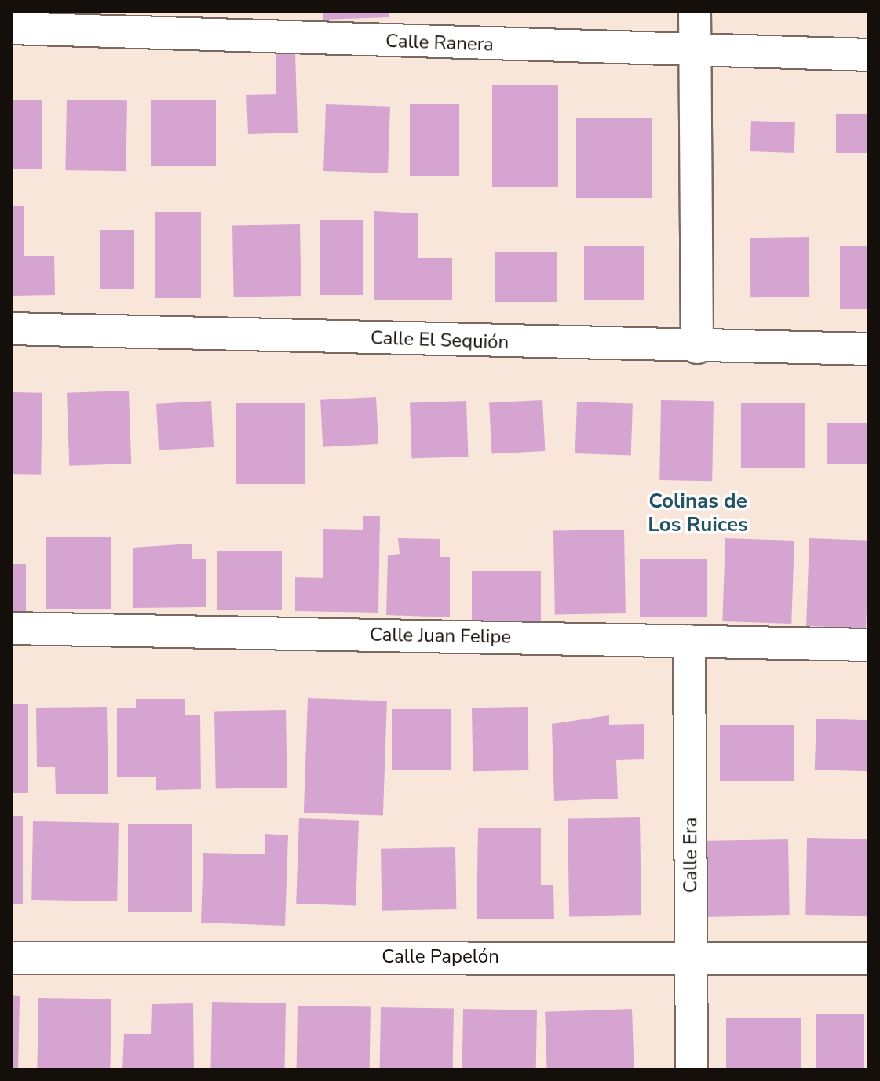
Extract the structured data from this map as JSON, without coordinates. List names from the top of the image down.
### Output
{
  "streets": {
    "street": [
      "Calle Ranera",
      "Calle El Sequión",
      "Calle Juan Felipe",
      "Calle Era",
      "Calle Papelón"
    ]
  },
  "crossings": [
    ["Calle Juan Felipe", "Calle Era"],
    ["Calle Era", "Calle Papelón"]
  ],
  "districts": ["Colinas de Los Ruices"]
}
